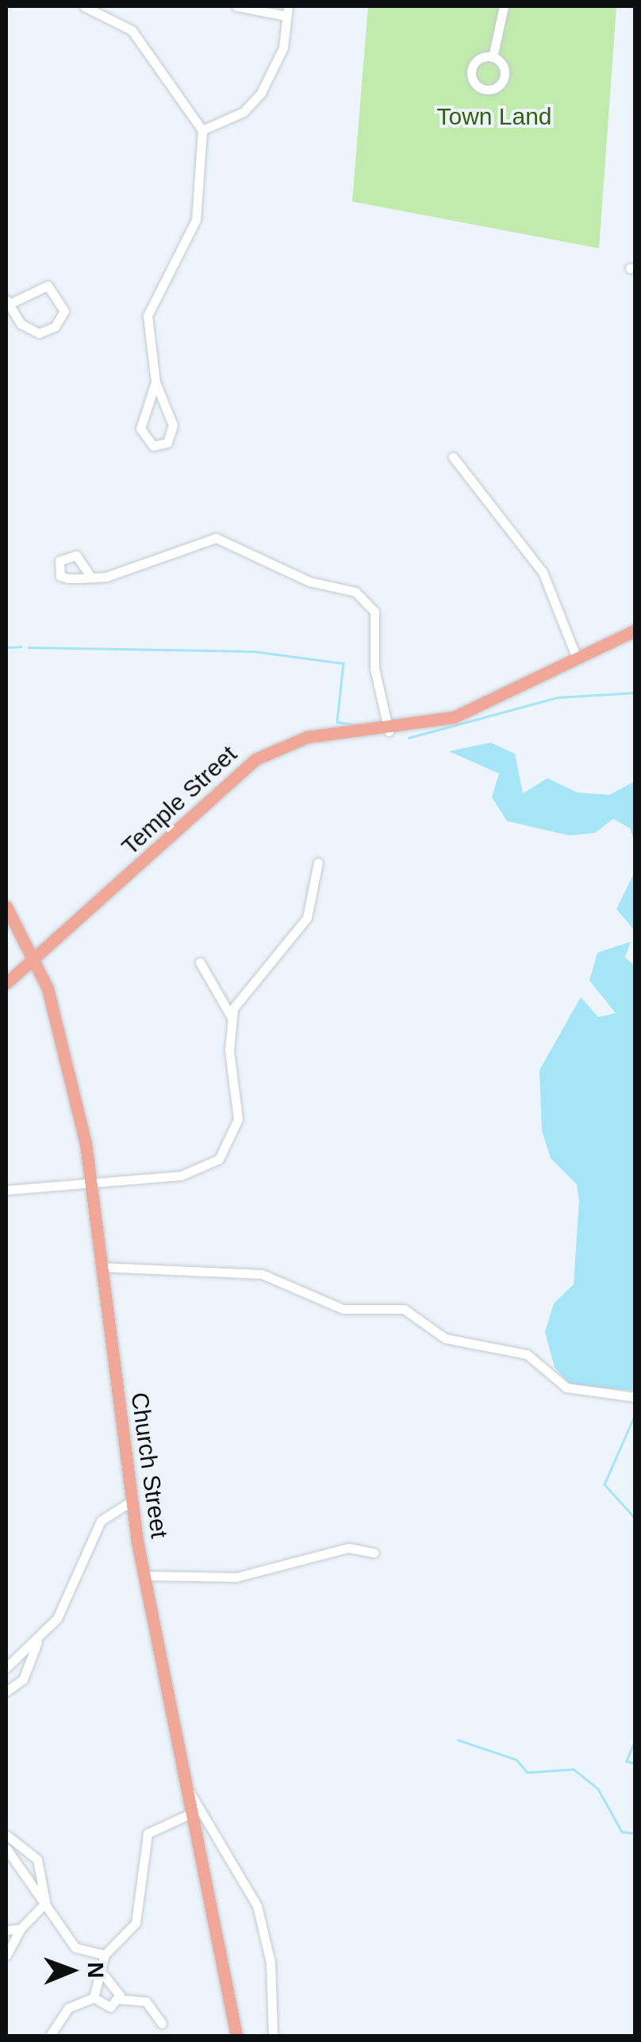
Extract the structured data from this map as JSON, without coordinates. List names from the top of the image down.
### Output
{
  "streets": {
    "main road": ["Temple Street", "Church Street"]
  },
  "crossings": [
    ["Temple Street", "Church Street"]
  ],
  "parks": ["Town Land"],
  "north": "right"
}
